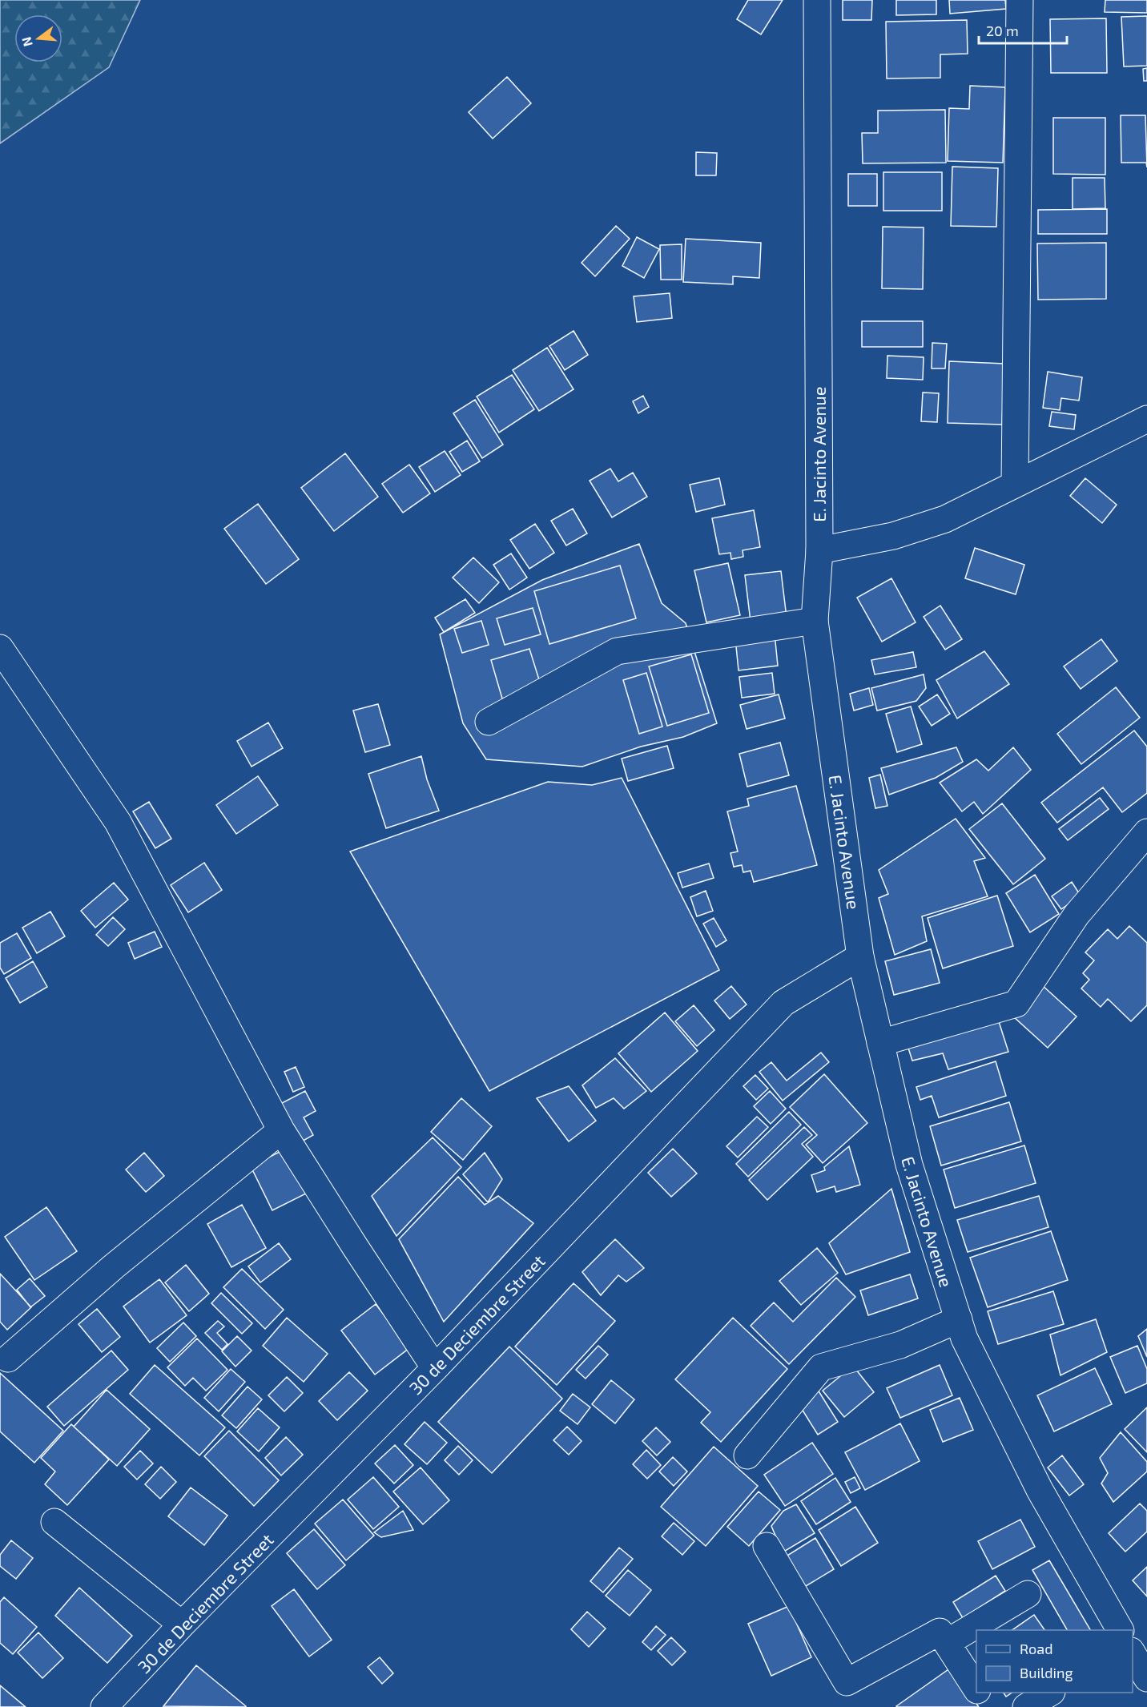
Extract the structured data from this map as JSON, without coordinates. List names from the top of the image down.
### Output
{
  "streets": {
    "street": ["E. Jacinto Avenue", "30 de Deciembre Street"]
  },
  "crossings": [
    ["E. Jacinto Avenue", "30 de Deciembre Street"]
  ],
  "legend": ["Road", "Building"],
  "scale_bar": "20 m",
  "north": "left"
}
